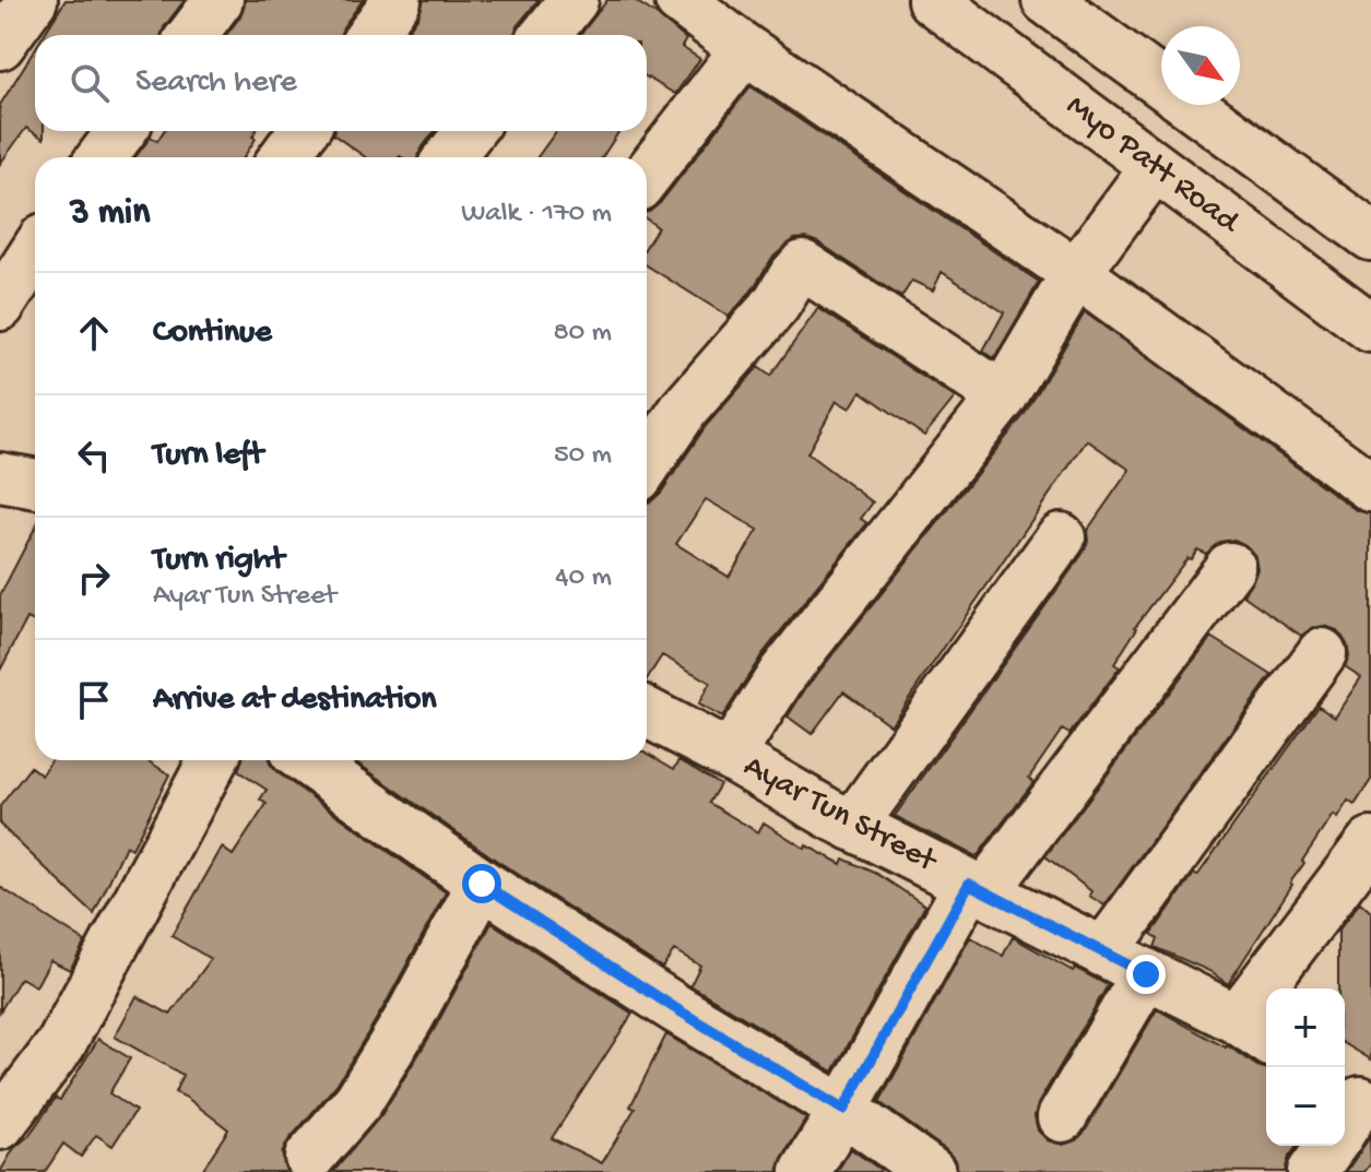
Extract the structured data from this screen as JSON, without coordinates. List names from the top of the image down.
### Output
{
  "streets": {
    "street": ["Myo Patt Road", "Ayar Tun Street"]
  },
  "north": "bottom right",
  "page": {
    "search": "Search here",
    "heading": ["3 min", "Walk · 170 m"],
    "list": [
      ["Continue", "80 m"],
      ["Turn left", "50 m"],
      ["Turn right", "Ayar Tun Street", "40 m"],
      "Arrive at destination"
    ],
    "map_buttons": ["+", "−"]
  }
}
